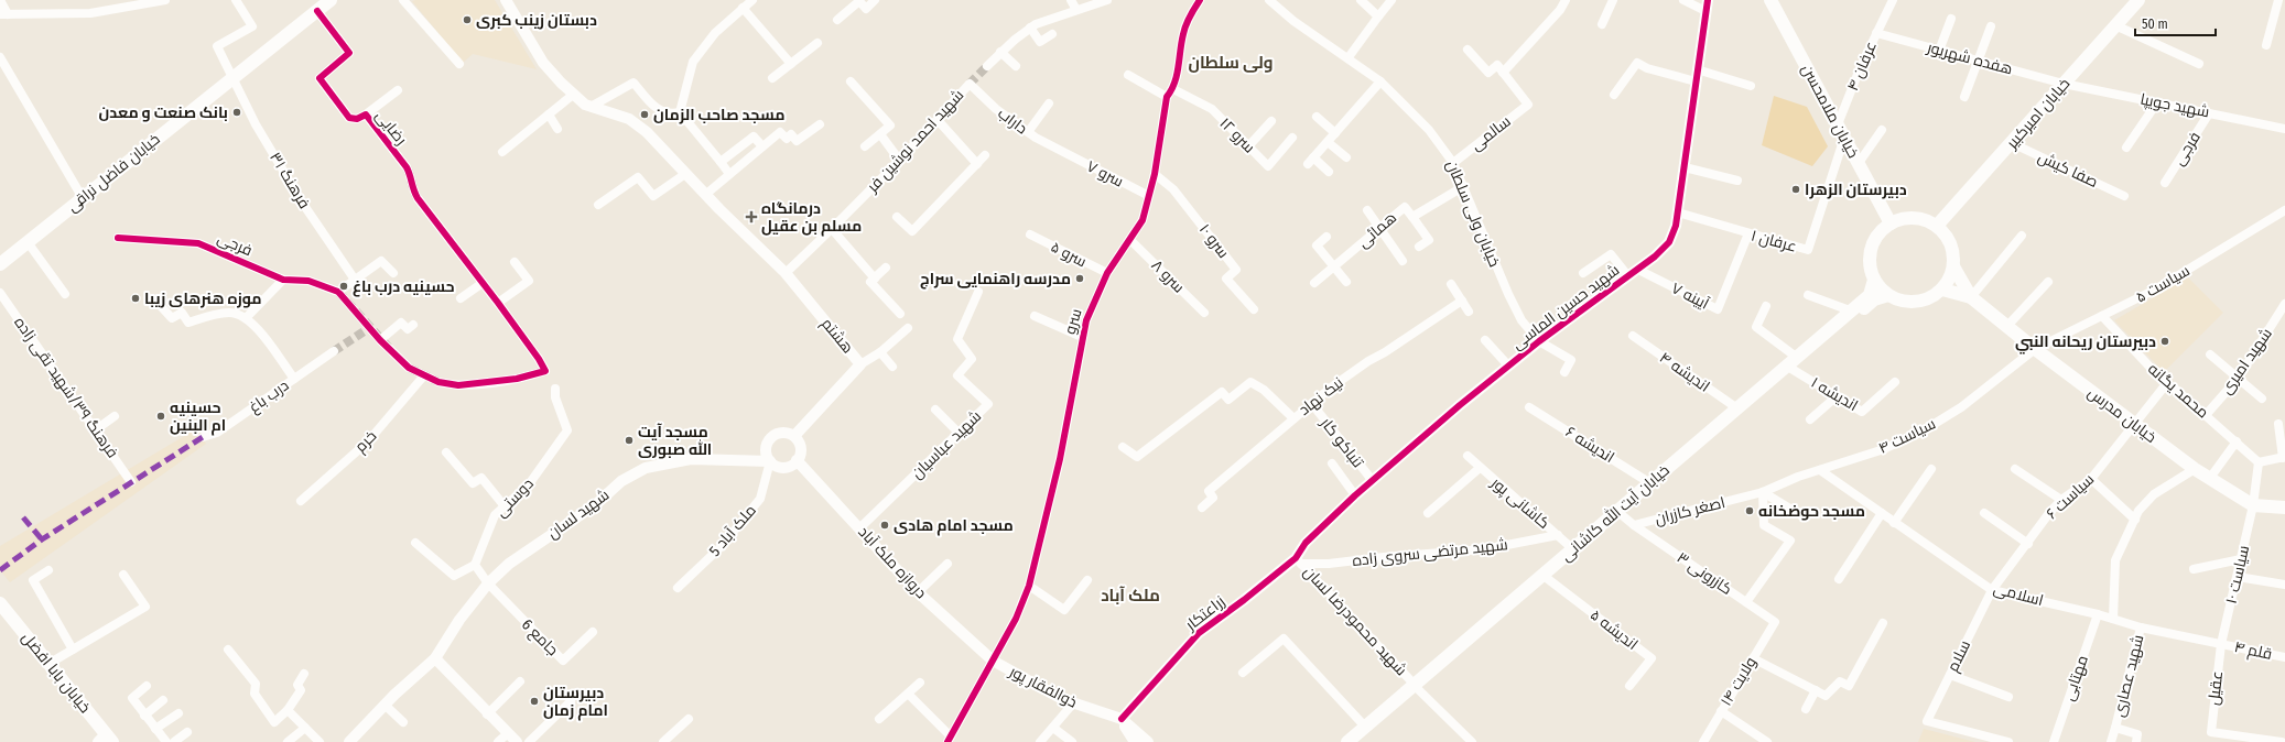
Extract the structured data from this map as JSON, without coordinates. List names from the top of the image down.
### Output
{
  "streets": {
    "main road": [
      "خیابان ملامحسن",
      "خیابان امیرکبیر",
      "خیابان فاضل نراقی",
      "خیابان مدرس",
      "خیابان آیت الله کاشانی",
      "خیابان بابا افضل"
    ],
    "street": [
      "هفده شهریور",
      "عرفان ۴",
      "شهید جویپا",
      "داراب",
      "رضایی",
      "سالمی",
      "سرو ۱۲",
      "شهید احمد نوشین فر",
      "فرجی",
      "صفا کیش",
      "سرو ۷",
      "فرهنگ ۳۱",
      "خیابان ولی سلطان",
      "همائی",
      "سرو ۱۰",
      "عرفان ۱",
      "سرو ۵",
      "سرو ۸",
      "سیاست ۵",
      "آیینه ۷",
      "شهید حسین الماسی",
      "سرو",
      "هشتم",
      "شهید امیری",
      "اندیشه ۴",
      "فرهنگ ۳۹/شهید تقی زاده",
      "محمد یگانه",
      "اندیشه ۱",
      "درب باغ",
      "نیک نهاد",
      "سیاست ۴",
      "خرم",
      "تنباکو کار",
      "شهید عباسیان",
      "اندیشه ۶",
      "سیاست ۶",
      "دوستی",
      "کاشانی پور",
      "اصغر کازران",
      "شهید لسان",
      "ملک آباد 5",
      "شهید مرتضی سروی زاده",
      "دروازه ملک آباد",
      "کازرونی ۳",
      "سیاست ۱۰",
      "اسلامی",
      "زراعتکار",
      "شهید محمودرضا لسان",
      "اندیشه ۵",
      "جامع 6",
      "قلم ۴",
      "سلام",
      "شهید عصاری",
      "مهتابی",
      "ولایت ۱۴",
      "ذوالفقار پور",
      "عقیل"
    ]
  },
  "crossings": [
    ["هفده شهریور", "عرفان ۴"],
    ["هفده شهریور", "شهید جویپا"],
    ["هفده شهریور", "خیابان امیرکبیر"],
    ["عرفان ۴", "خیابان ملامحسن"],
    ["شهید جویپا", "خیابان امیرکبیر"],
    ["شهید جویپا", "فرجی"],
    ["خیابان ملامحسن", "خیابان امیرکبیر"],
    ["خیابان ملامحسن", "عرفان ۱"],
    ["خیابان ملامحسن", "خیابان آیت الله کاشانی"],
    ["خیابان امیرکبیر", "صفا کیش"],
    ["خیابان امیرکبیر", "خیابان آیت الله کاشانی"],
    ["داراب", "شهید احمد نوشین فر"],
    ["داراب", "سرو ۷"],
    ["رضایی", "خیابان فاضل نراقی"],
    ["سالمی", "خیابان ولی سلطان"],
    ["شهید احمد نوشین فر", "هشتم"],
    ["فرجی", "فرهنگ ۳۱"],
    ["خیابان فاضل نراقی", "فرهنگ ۳۱"],
    ["سرو ۷", "سرو"],
    ["خیابان ولی سلطان", "همائی"],
    ["خیابان ولی سلطان", "شهید حسین الماسی"],
    ["سرو ۱۰", "سرو"],
    ["عرفان ۱", "آیینه ۷"],
    ["عرفان ۱", "شهید حسین الماسی"],
    ["سرو ۵", "سرو"],
    ["سرو ۸", "سرو"],
    ["سیاست ۵", "محمد یگانه"],
    ["سیاست ۵", "خیابان مدرس"],
    ["سیاست ۵", "سیاست ۴"],
    ["آیینه ۷", "شهید حسین الماسی"],
    ["شهید حسین الماسی", "تنباکو کار"],
    ["شهید حسین الماسی", "شهید مرتضی سروی زاده"],
    ["شهید حسین الماسی", "زراعتکار"],
    ["شهید حسین الماسی", "شهید محمودرضا لسان"],
    ["سرو", "دروازه ملک آباد"],
    ["سرو", "ذوالفقار پور"],
    ["هشتم", "شهید لسان"],
    ["هشتم", "ملک آباد 5"],
    ["هشتم", "دروازه ملک آباد"],
    ["شهید امیری", "محمد یگانه"],
    ["اندیشه ۴", "خیابان آیت الله کاشانی"],
    ["محمد یگانه", "سیاست ۶"],
    ["محمد یگانه", "سیاست ۱۰"],
    ["اندیشه ۱", "خیابان آیت الله کاشانی"],
    ["نیک نهاد", "تنباکو کار"],
    ["خیابان مدرس", "سیاست ۴"],
    ["خیابان مدرس", "سیاست ۶"],
    ["خیابان مدرس", "سیاست ۱۰"],
    ["سیاست ۴", "اصغر کازران"],
    ["سیاست ۴", "اسلامی"],
    ["شهید عباسیان", "دروازه ملک آباد"],
    ["اندیشه ۶", "خیابان آیت الله کاشانی"],
    ["سیاست ۶", "اسلامی"],
    ["سیاست ۶", "سلام"],
    ["کاشانی پور", "خیابان آیت الله کاشانی"],
    ["کاشانی پور", "شهید مرتضی سروی زاده"],
    ["اصغر کازران", "خیابان آیت الله کاشانی"],
    ["اصغر کازران", "کازرونی ۳"],
    ["خیابان آیت الله کاشانی", "شهید محمودرضا لسان"],
    ["خیابان آیت الله کاشانی", "اندیشه ۵"],
    ["شهید لسان", "ملک آباد 5"],
    ["شهید لسان", "دروازه ملک آباد"],
    ["شهید لسان", "جامع 6"],
    ["ملک آباد 5", "دروازه ملک آباد"],
    ["شهید مرتضی سروی زاده", "زراعتکار"],
    ["شهید مرتضی سروی زاده", "شهید محمودرضا لسان"],
    ["دروازه ملک آباد", "ذوالفقار پور"],
    ["کازرونی ۳", "ولایت ۱۴"],
    ["سیاست ۱۰", "اسلامی"],
    ["سیاست ۱۰", "قلم ۴"],
    ["سیاست ۱۰", "عقیل"],
    ["اسلامی", "قلم ۴"],
    ["اسلامی", "سلام"],
    ["اسلامی", "شهید عصاری"],
    ["اسلامی", "مهتابی"],
    ["اسلامی", "عقیل"],
    ["زراعتکار", "شهید محمودرضا لسان"],
    ["زراعتکار", "ذوالفقار پور"],
    ["قلم ۴", "عقیل"]
  ],
  "districts": ["ولی سلطان", "ملک آباد"],
  "places": {
    "other": [
      "دبستان زینب کبری",
      "بانک صنعت و معدن",
      "مسجد صاحب الزمان",
      "دبیرستان الزهرا",
      "مدرسه راهنمایی سراج",
      "حسینیه درب باغ",
      "موزه هنرهای زیبا",
      "دبيرستان ريحانه النبي",
      "حسینیه ام البنین",
      "مسجد آیت الله صبوری",
      "مسجد حوضخانه",
      "مسجد امام هادی",
      "دبیرستان امام زمان"
    ],
    "health": ["درمانگاه مسلم بن عقیل"]
  },
  "scale_bar": "50 m"
}
